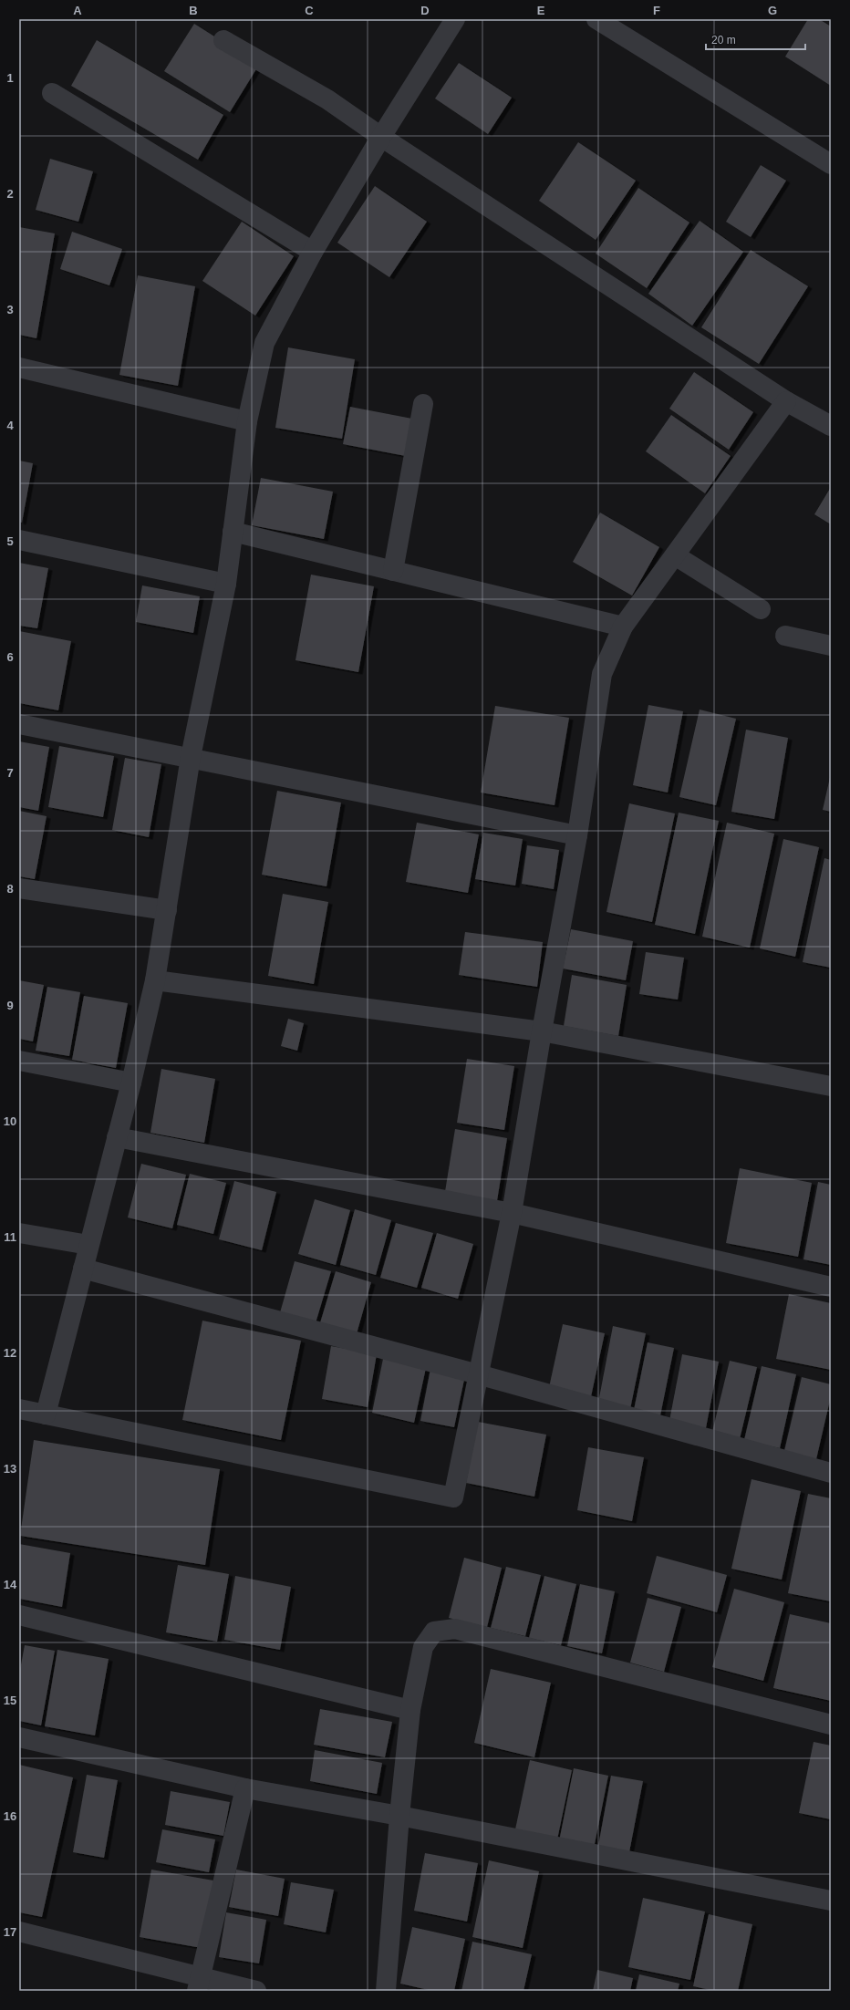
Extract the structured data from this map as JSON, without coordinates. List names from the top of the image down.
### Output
{
  "scale_bar": "20 m",
  "grid": {
    "columns": [
      "A",
      "B",
      "C",
      "D",
      "E",
      "F",
      "G"
    ],
    "rows": [
      "1",
      "2",
      "3",
      "4",
      "5",
      "6",
      "7",
      "8",
      "9",
      "10",
      "11",
      "12",
      "13",
      "14",
      "15",
      "16",
      "17"
    ]
  }
}
